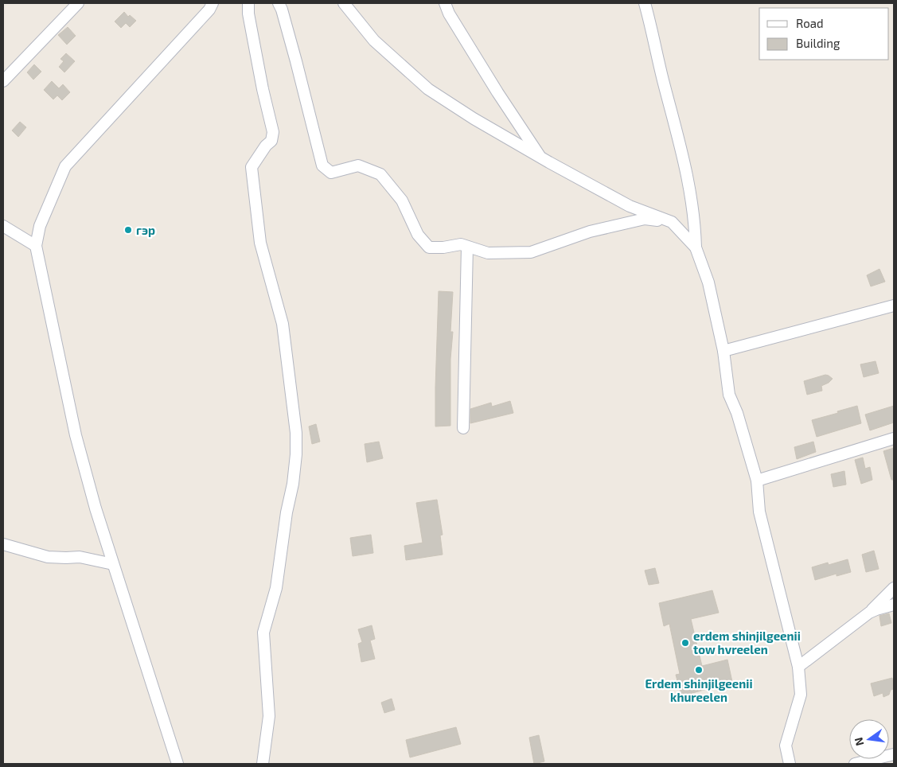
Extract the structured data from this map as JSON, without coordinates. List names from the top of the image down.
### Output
{
  "places": ["гэр", "erdem shinjilgeenii tow hvreelen", "Erdem shinjilgeenii khureelen"],
  "legend": ["Road", "Building"],
  "north": "left"
}
